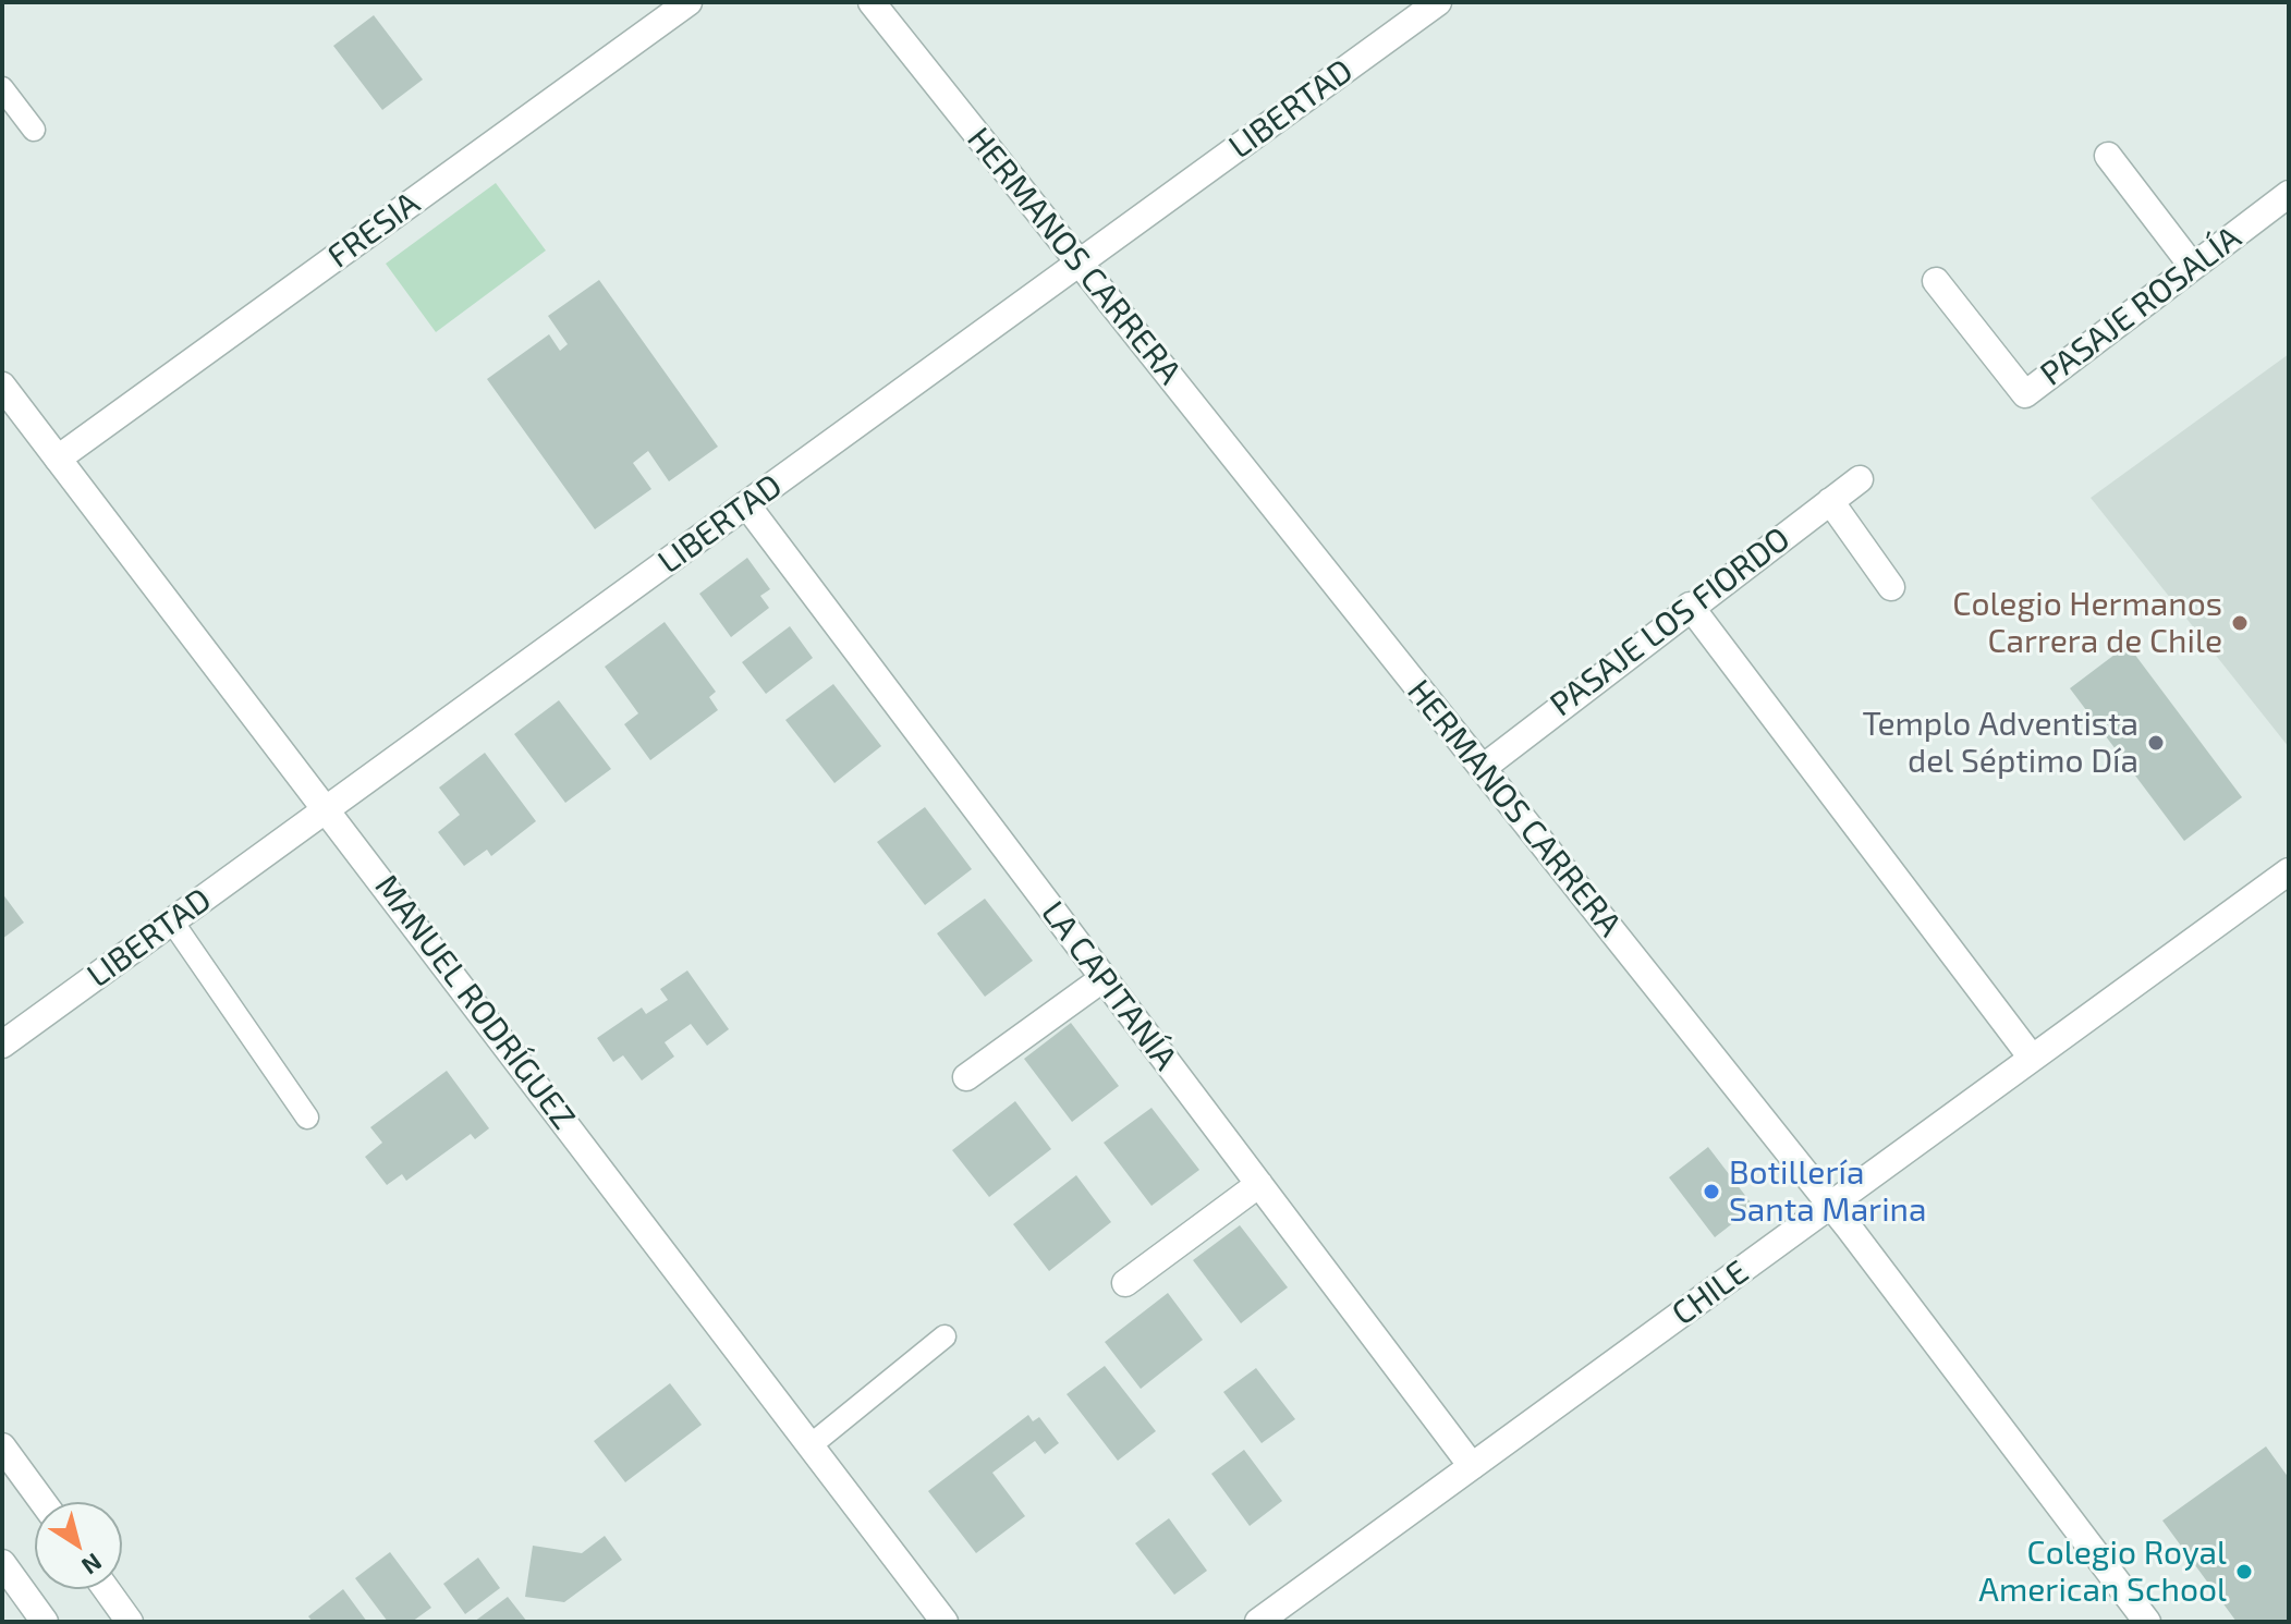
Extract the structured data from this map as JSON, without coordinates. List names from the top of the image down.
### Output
{
  "streets": {
    "street": [
      "LIBERTAD",
      "FRESIA",
      "HERMANOS CARRERA",
      "PASAJE ROSALÍA",
      "PASAJE LOS FIORDO",
      "LA CAPITANÍA",
      "MANUEL RODRÍGUEZ",
      "CHILE"
    ]
  },
  "crossings": [
    ["LIBERTAD", "HERMANOS CARRERA"],
    ["LIBERTAD", "LA CAPITANÍA"],
    ["LIBERTAD", "MANUEL RODRÍGUEZ"],
    ["FRESIA", "MANUEL RODRÍGUEZ"],
    ["HERMANOS CARRERA", "PASAJE LOS FIORDO"],
    ["HERMANOS CARRERA", "CHILE"],
    ["LA CAPITANÍA", "CHILE"]
  ],
  "places": [
    "Colegio Hermanos Carrera de Chile",
    "Templo Adventista del Séptimo Día",
    "Botillería Santa Marina",
    "Colegio Royal American School"
  ],
  "north": "bottom right"
}
